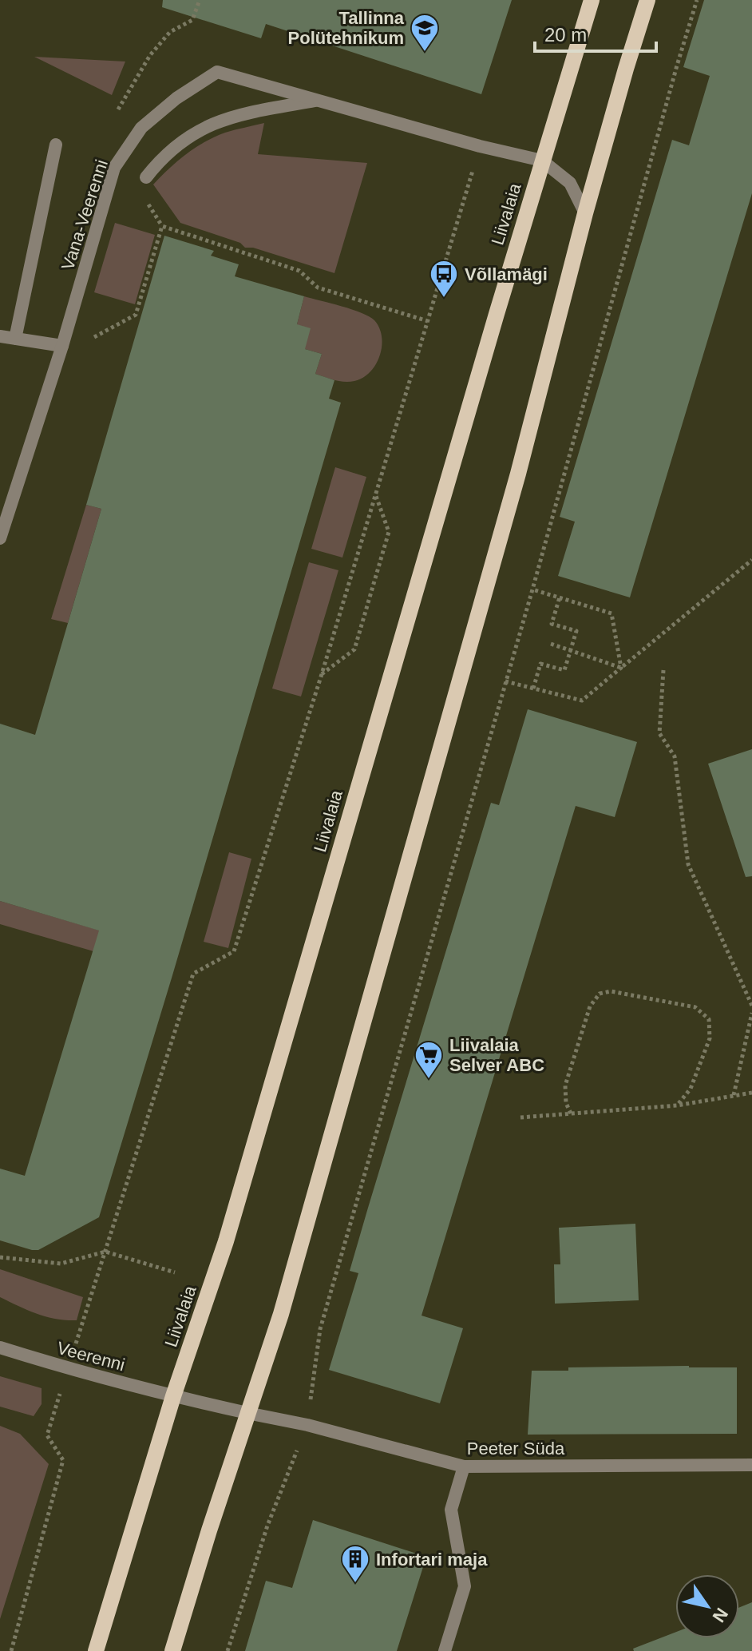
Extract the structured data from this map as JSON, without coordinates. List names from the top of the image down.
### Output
{
  "streets": {
    "main road": ["Liivalaia"],
    "street": ["Vana-Veerenni", "Veerenni", "Peeter Süda"]
  },
  "crossings": [
    ["Liivalaia", "Vana-Veerenni"],
    ["Liivalaia", "Veerenni"],
    ["Veerenni", "Peeter Süda"]
  ],
  "places": {
    "school or university": ["Tallinna Polütehnikum"],
    "bus stop": ["Võllamägi"],
    "supermarket": ["Liivalaia Selver ABC"],
    "building": ["Infortari maja"]
  },
  "scale_bar": "20 m",
  "north": "bottom right"
}
